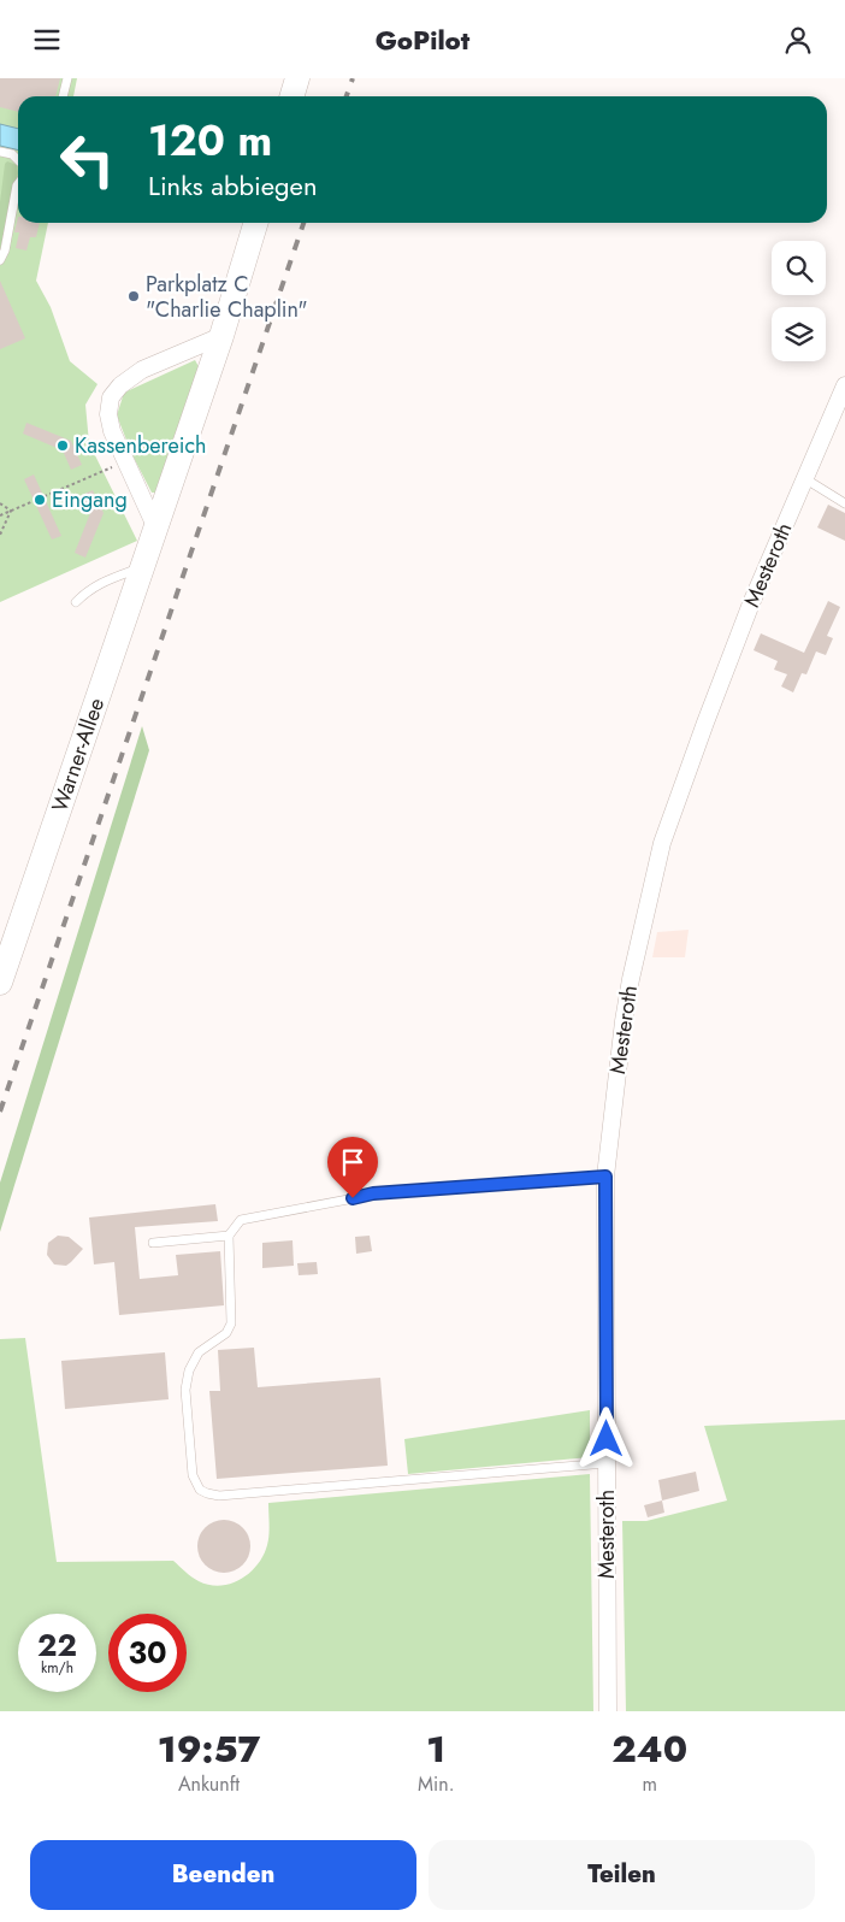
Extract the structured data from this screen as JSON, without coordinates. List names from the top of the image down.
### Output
{
  "streets": {
    "street": ["Mesteroth", "Warner-Allee"]
  },
  "places": ["Parkplatz C \"Charlie Chaplin\"", "Kassenbereich", "Eingang"],
  "page": {
    "header": "GoPilot",
    "turn": ["120 m", "Links abbiegen"],
    "speed": "22 km/h",
    "limit": "30",
    "eta": [
      "19:57",
      "Ankunft",
      "1",
      "Min.",
      "240",
      "m"
    ],
    "buttons": ["Beenden", "Teilen"]
  }
}
